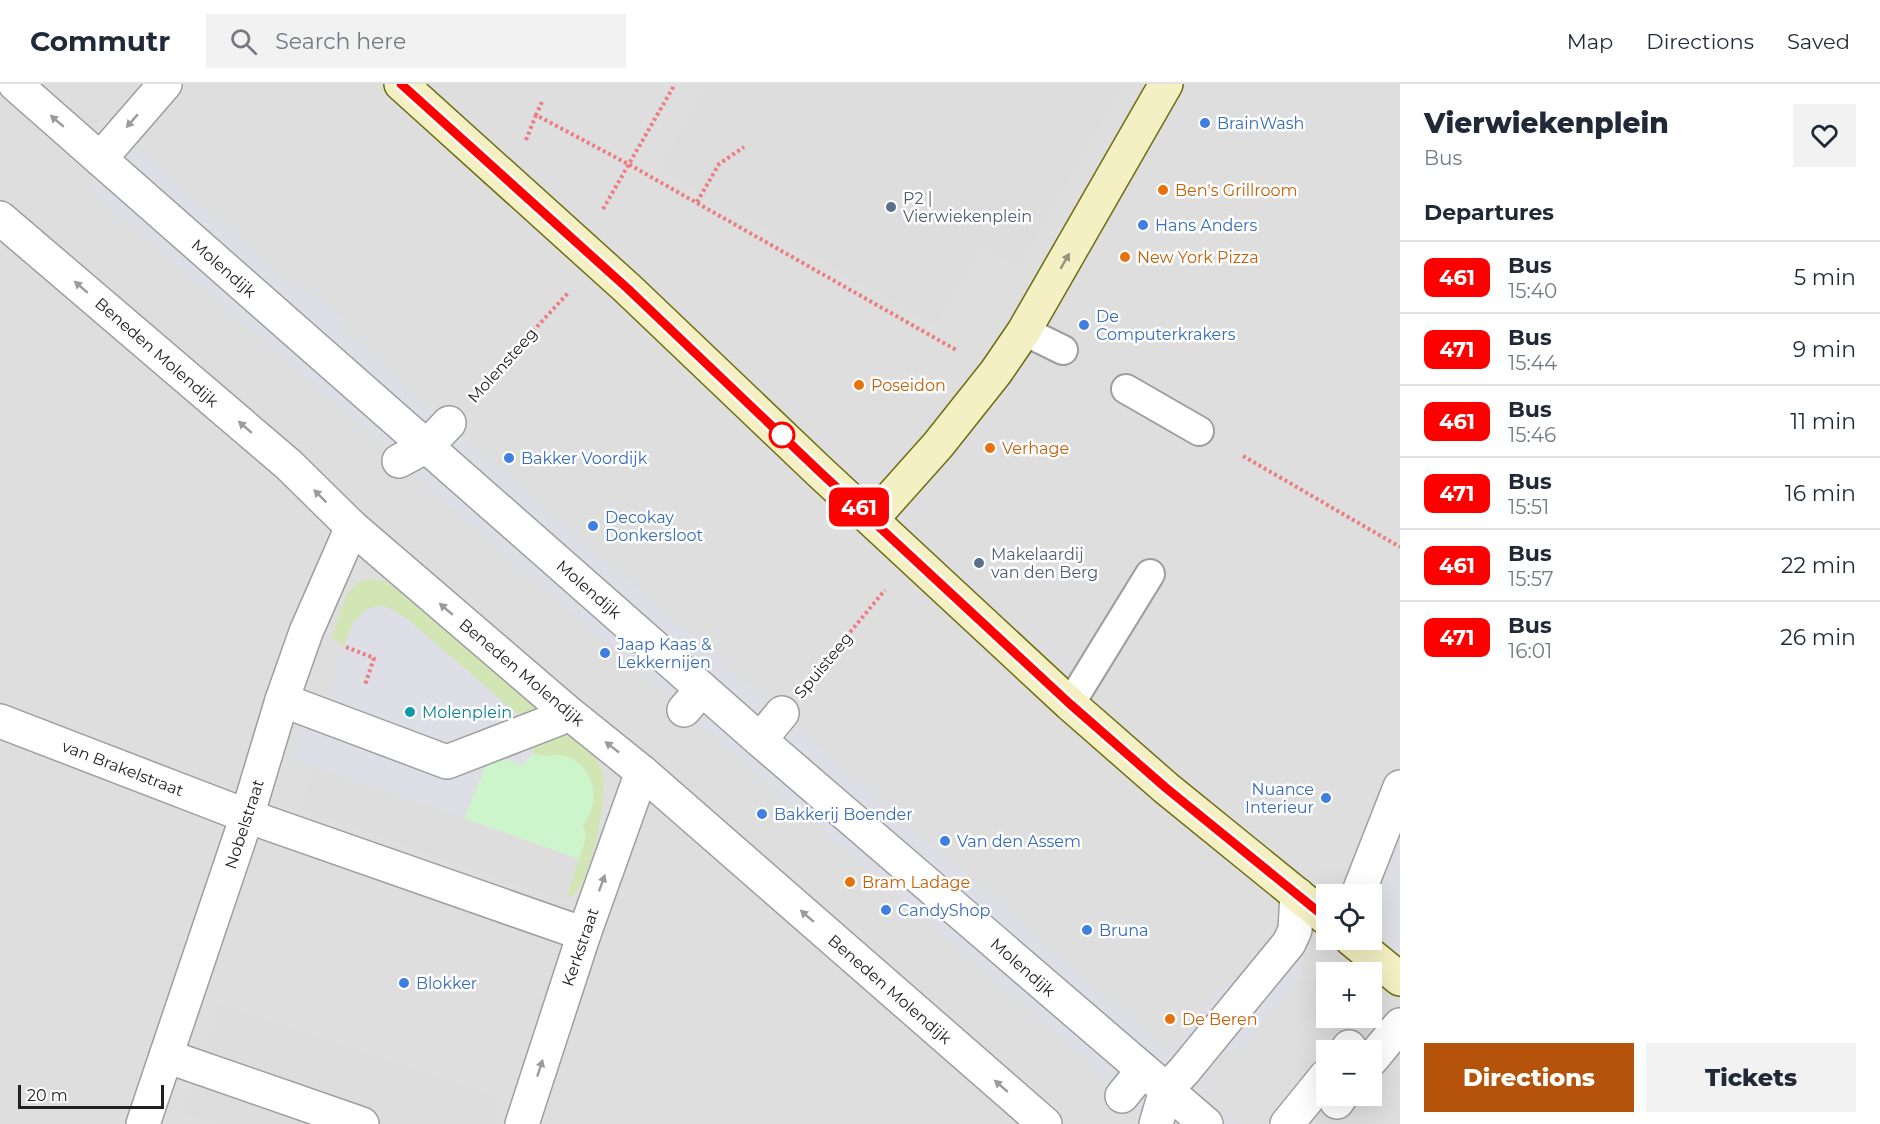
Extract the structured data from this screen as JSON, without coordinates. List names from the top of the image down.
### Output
{
  "streets": {
    "street": [
      "Molendijk",
      "Beneden Molendijk",
      "Spuisteeg",
      "van Brakelstraat",
      "Nobelstraat",
      "Kerkstraat"
    ],
    "path": ["Molensteeg"]
  },
  "crossings": [
    ["Molendijk", "Spuisteeg"],
    ["Beneden Molendijk", "Nobelstraat"],
    ["Beneden Molendijk", "Kerkstraat"],
    ["van Brakelstraat", "Nobelstraat"],
    ["van Brakelstraat", "Kerkstraat"]
  ],
  "one_way": ["Beneden Molendijk", "Kerkstraat"],
  "places": [
    "BrainWash",
    "Ben's Grillroom",
    "P2 | Vierwiekenplein",
    "Hans Anders",
    "New York Pizza",
    "De Computerkrakers",
    "Poseidon",
    "Verhage",
    "Bakker Voordijk",
    "Decokay Donkersloot",
    "Makelaardij van den Berg",
    "Jaap Kaas & Lekkernijen",
    "Molenplein",
    "Nuance Interieur",
    "Bakkerij Boender",
    "Van den Assem",
    "Bram Ladage",
    "CandyShop",
    "Bruna",
    "Blokker",
    "De Beren"
  ],
  "lines": ["bus line 461"],
  "scale_bar": "20 m",
  "page": {
    "header": "Commutr",
    "search": "Search here",
    "nav": ["Map", "Directions", "Saved"],
    "on_map": "461",
    "heading": [
      ["Vierwiekenplein", "Bus"],
      "Departures"
    ],
    "list": [
      {
        "mark": "461",
        "name": "Bus",
        "note": "15:40",
        "value": "5 min"
      },
      {
        "mark": "471",
        "name": "Bus",
        "note": "15:44",
        "value": "9 min"
      },
      {
        "mark": "461",
        "name": "Bus",
        "note": "15:46",
        "value": "11 min"
      },
      {
        "mark": "471",
        "name": "Bus",
        "note": "15:51",
        "value": "16 min"
      },
      {
        "mark": "461",
        "name": "Bus",
        "note": "15:57",
        "value": "22 min"
      },
      {
        "mark": "471",
        "name": "Bus",
        "note": "16:01",
        "value": "26 min"
      }
    ],
    "map_buttons": ["+", "−"],
    "buttons": ["Directions", "Tickets"],
    "scale": "20 m"
  }
}
